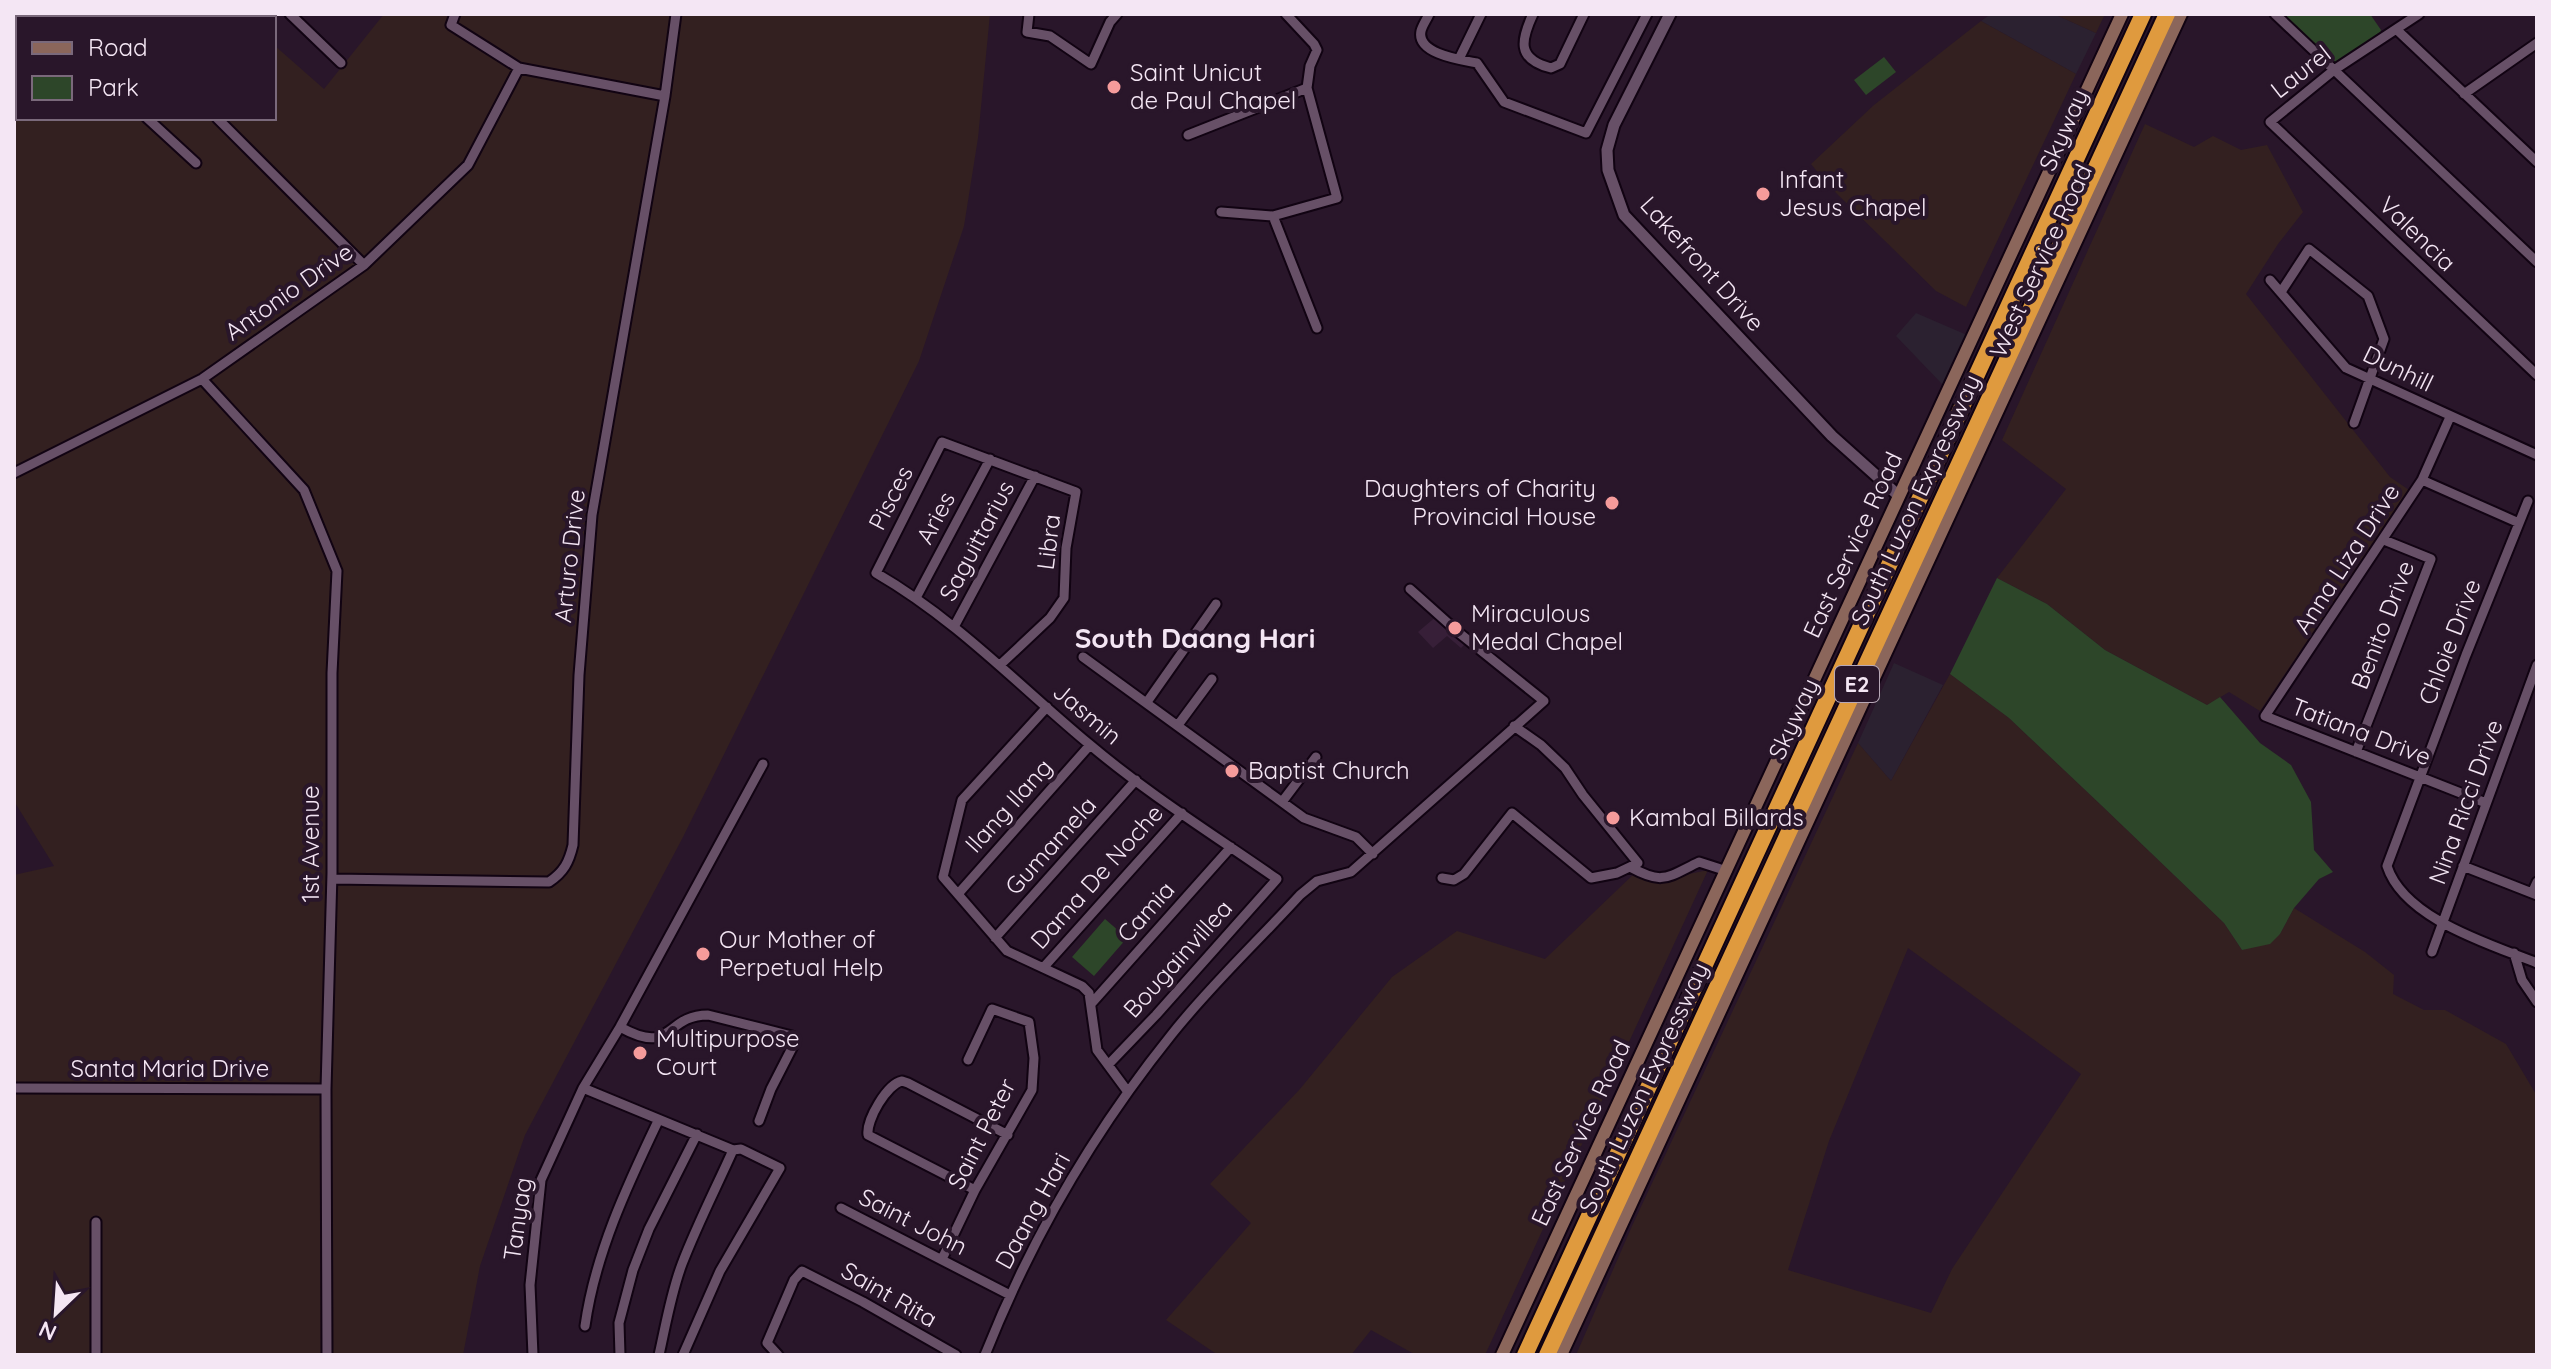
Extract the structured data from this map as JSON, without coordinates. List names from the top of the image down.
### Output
{
  "streets": {
    "highway": ["Skyway", "South Luzon Expressway", "E2"],
    "main road": ["West Service Road", "East Service Road"],
    "street": [
      "Laurel",
      "Valencia",
      "Lakefront Drive",
      "Antonio Drive",
      "Dunhill",
      "Pisces",
      "Aries",
      "Saguittarius",
      "Libra",
      "Arturo Drive",
      "Anna Liza Drive",
      "Benito Drive",
      "Chloie Drive",
      "Jasmin",
      "Tatiana Drive",
      "Nina Ricci Drive",
      "Ilang Ilang",
      "1st Avenue",
      "Gumamela",
      "Dama De Noche",
      "Camia",
      "Bougainvillea",
      "Santa Maria Drive",
      "Saint Peter",
      "Daang Hari",
      "Tanyag",
      "Saint John",
      "Saint Rita"
    ]
  },
  "crossings": [
    ["Laurel", "Valencia"],
    ["Lakefront Drive", "East Service Road"],
    ["Antonio Drive", "1st Avenue"],
    ["Dunhill", "Anna Liza Drive"],
    ["Pisces", "Libra"],
    ["Pisces", "Jasmin"],
    ["Aries", "Libra"],
    ["Aries", "Jasmin"],
    ["Saguittarius", "Libra"],
    ["Saguittarius", "Jasmin"],
    ["Libra", "Jasmin"],
    ["Arturo Drive", "1st Avenue"],
    ["Anna Liza Drive", "Benito Drive"],
    ["Anna Liza Drive", "Tatiana Drive"],
    ["Benito Drive", "Tatiana Drive"],
    ["Chloie Drive", "Tatiana Drive"],
    ["Chloie Drive", "Nina Ricci Drive"],
    ["Jasmin", "Ilang Ilang"],
    ["Jasmin", "Gumamela"],
    ["Jasmin", "Dama De Noche"],
    ["Jasmin", "Camia"],
    ["Jasmin", "Bougainvillea"],
    ["Tatiana Drive", "Nina Ricci Drive"],
    ["1st Avenue", "Santa Maria Drive"],
    ["Saint Peter", "Saint John"],
    ["Daang Hari", "Saint John"]
  ],
  "districts": ["South Daang Hari"],
  "places": [
    "Saint Unicut de Paul Chapel",
    "Infant Jesus Chapel",
    "Daughters of Charity Provincial House",
    "Miraculous Medal Chapel",
    "Baptist Church",
    "Kambal Billards",
    "Our Mother of Perpetual Help",
    "Multipurpose Court"
  ],
  "legend": ["Road", "Park"],
  "north": "bottom left"
}
